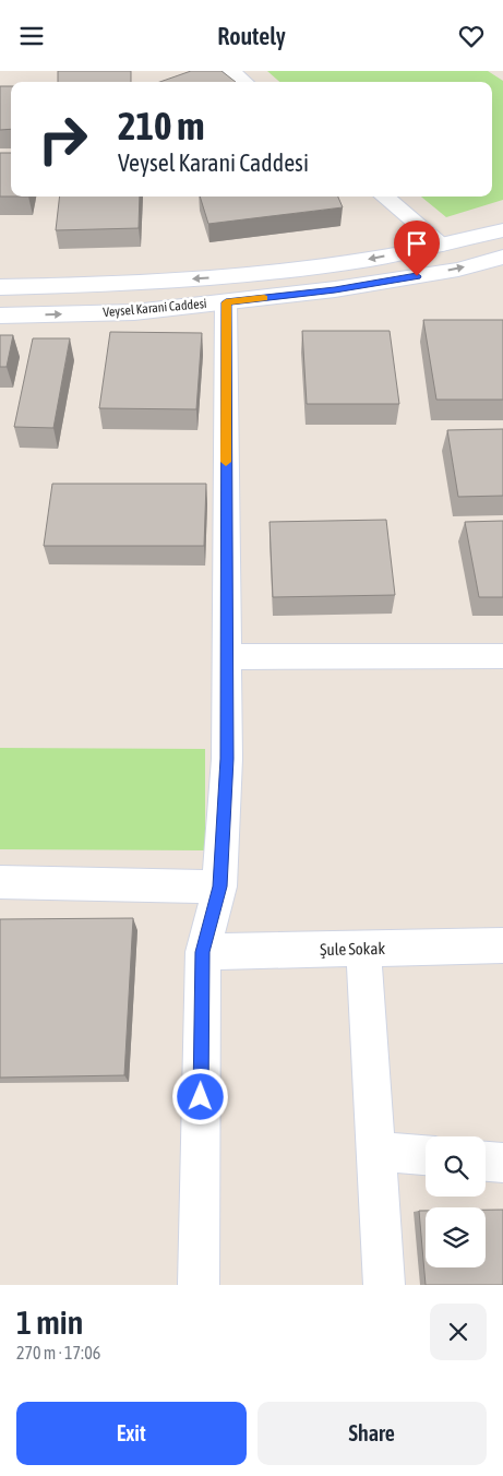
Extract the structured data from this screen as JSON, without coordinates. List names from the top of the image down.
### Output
{
  "streets": {
    "street": ["Veysel Karani Caddesi", "Şule Sokak"]
  },
  "page": {
    "header": "Routely",
    "turn": ["210 m", "Veysel Karani Caddesi"],
    "heading": ["1 min", "270 m · 17:06"],
    "buttons": ["Exit", "Share"]
  }
}
